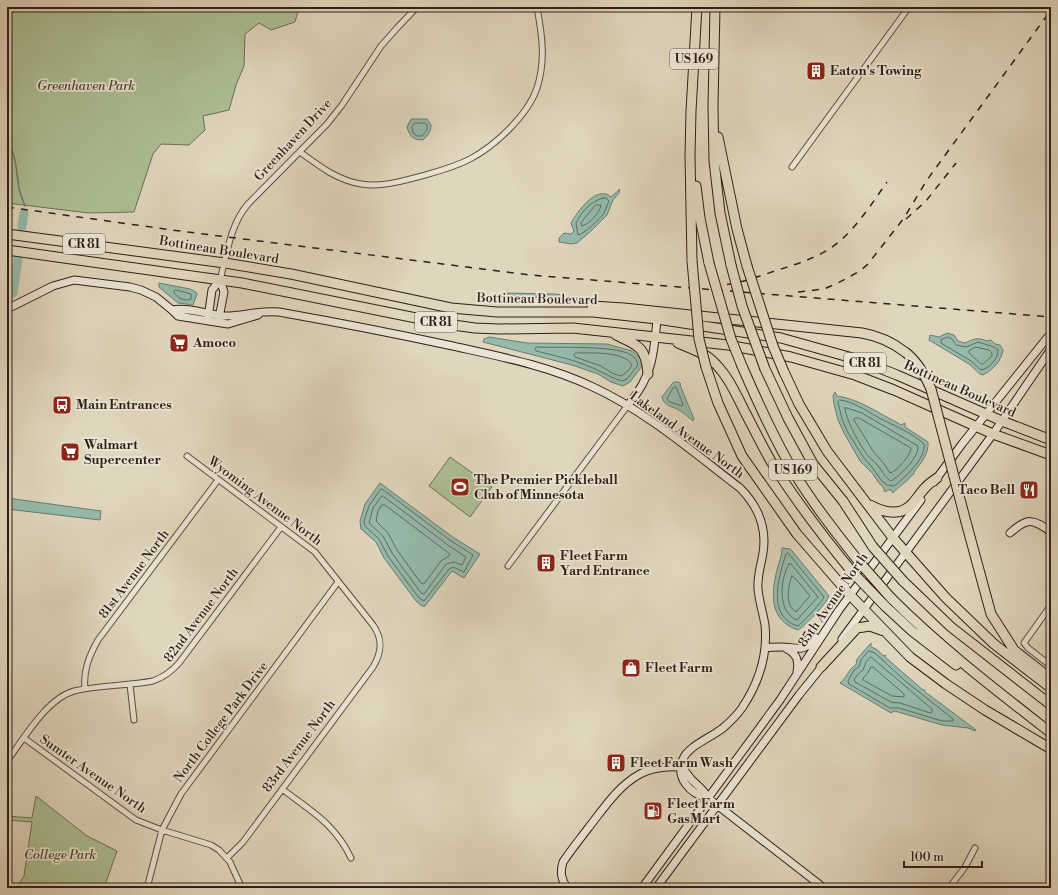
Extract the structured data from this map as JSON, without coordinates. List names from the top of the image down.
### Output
{
  "streets": {
    "highway": ["US 169", "CR 81", "Bottineau Boulevard"],
    "street": [
      "Greenhaven Drive",
      "Lakeland Avenue North",
      "Wyoming Avenue North",
      "81st Avenue North",
      "85th Avenue North",
      "82nd Avenue North",
      "North College Park Drive",
      "83rd Avenue North",
      "Sumter Avenue North"
    ]
  },
  "crossings": [
    ["Greenhaven Drive", "Bottineau Boulevard"],
    ["Bottineau Boulevard", "85th Avenue North"],
    ["Wyoming Avenue North", "81st Avenue North"],
    ["Wyoming Avenue North", "82nd Avenue North"],
    ["Wyoming Avenue North", "North College Park Drive"],
    ["Wyoming Avenue North", "83rd Avenue North"],
    ["81st Avenue North", "82nd Avenue North"],
    ["82nd Avenue North", "Sumter Avenue North"],
    ["North College Park Drive", "Sumter Avenue North"],
    ["83rd Avenue North", "Sumter Avenue North"]
  ],
  "parks": ["Greenhaven Park", "College Park"],
  "places": {
    "building": ["Eaton's Towing", "Fleet Farm Yard Entrance", "Fleet Farm Wash"],
    "supermarket": ["Amoco", "Walmart Supercenter"],
    "bus stop": ["Main Entrances"],
    "sports": ["The Premier Pickleball Club of Minnesota"],
    "restaurant": ["Taco Bell"],
    "shop": ["Fleet Farm"],
    "fuel station": ["Fleet Farm GasMart"]
  },
  "scale_bar": "100 m"
}
